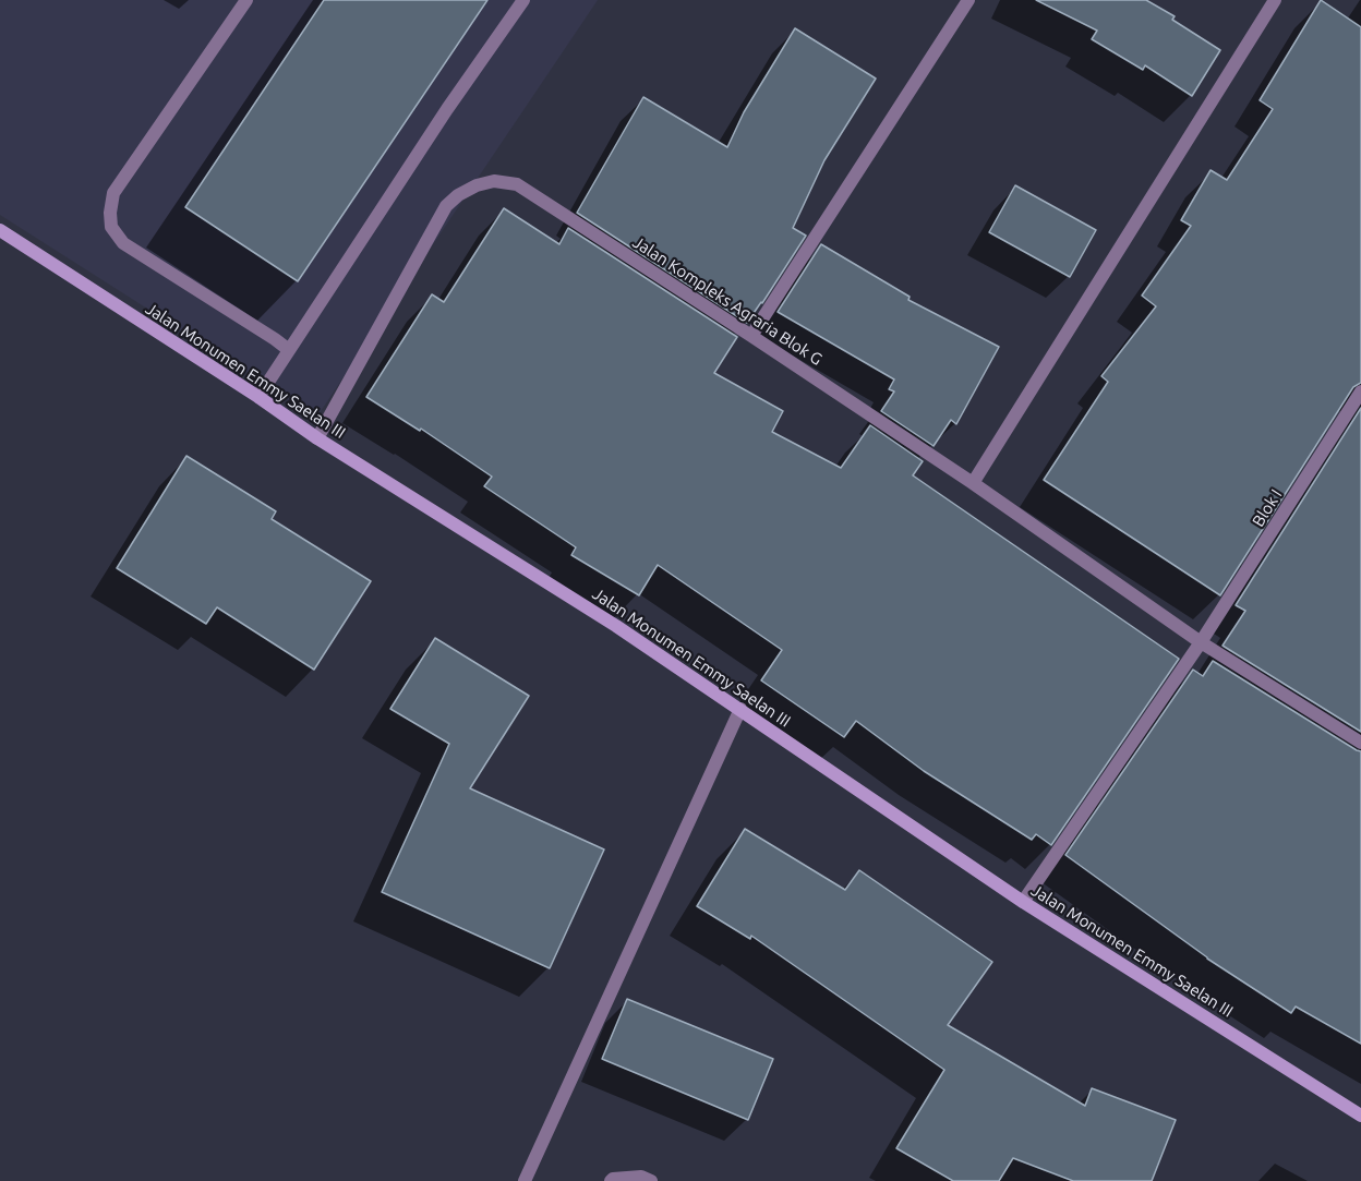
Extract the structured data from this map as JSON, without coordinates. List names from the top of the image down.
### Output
{
  "streets": {
    "street": ["Jalan Kompleks Agraria Blok G", "Jalan Monumen Emmy Saelan III", "Blok I"]
  },
  "crossings": [
    ["Jalan Kompleks Agraria Blok G", "Jalan Monumen Emmy Saelan III"],
    ["Jalan Kompleks Agraria Blok G", "Blok I"],
    ["Jalan Monumen Emmy Saelan III", "Blok I"]
  ]
}
